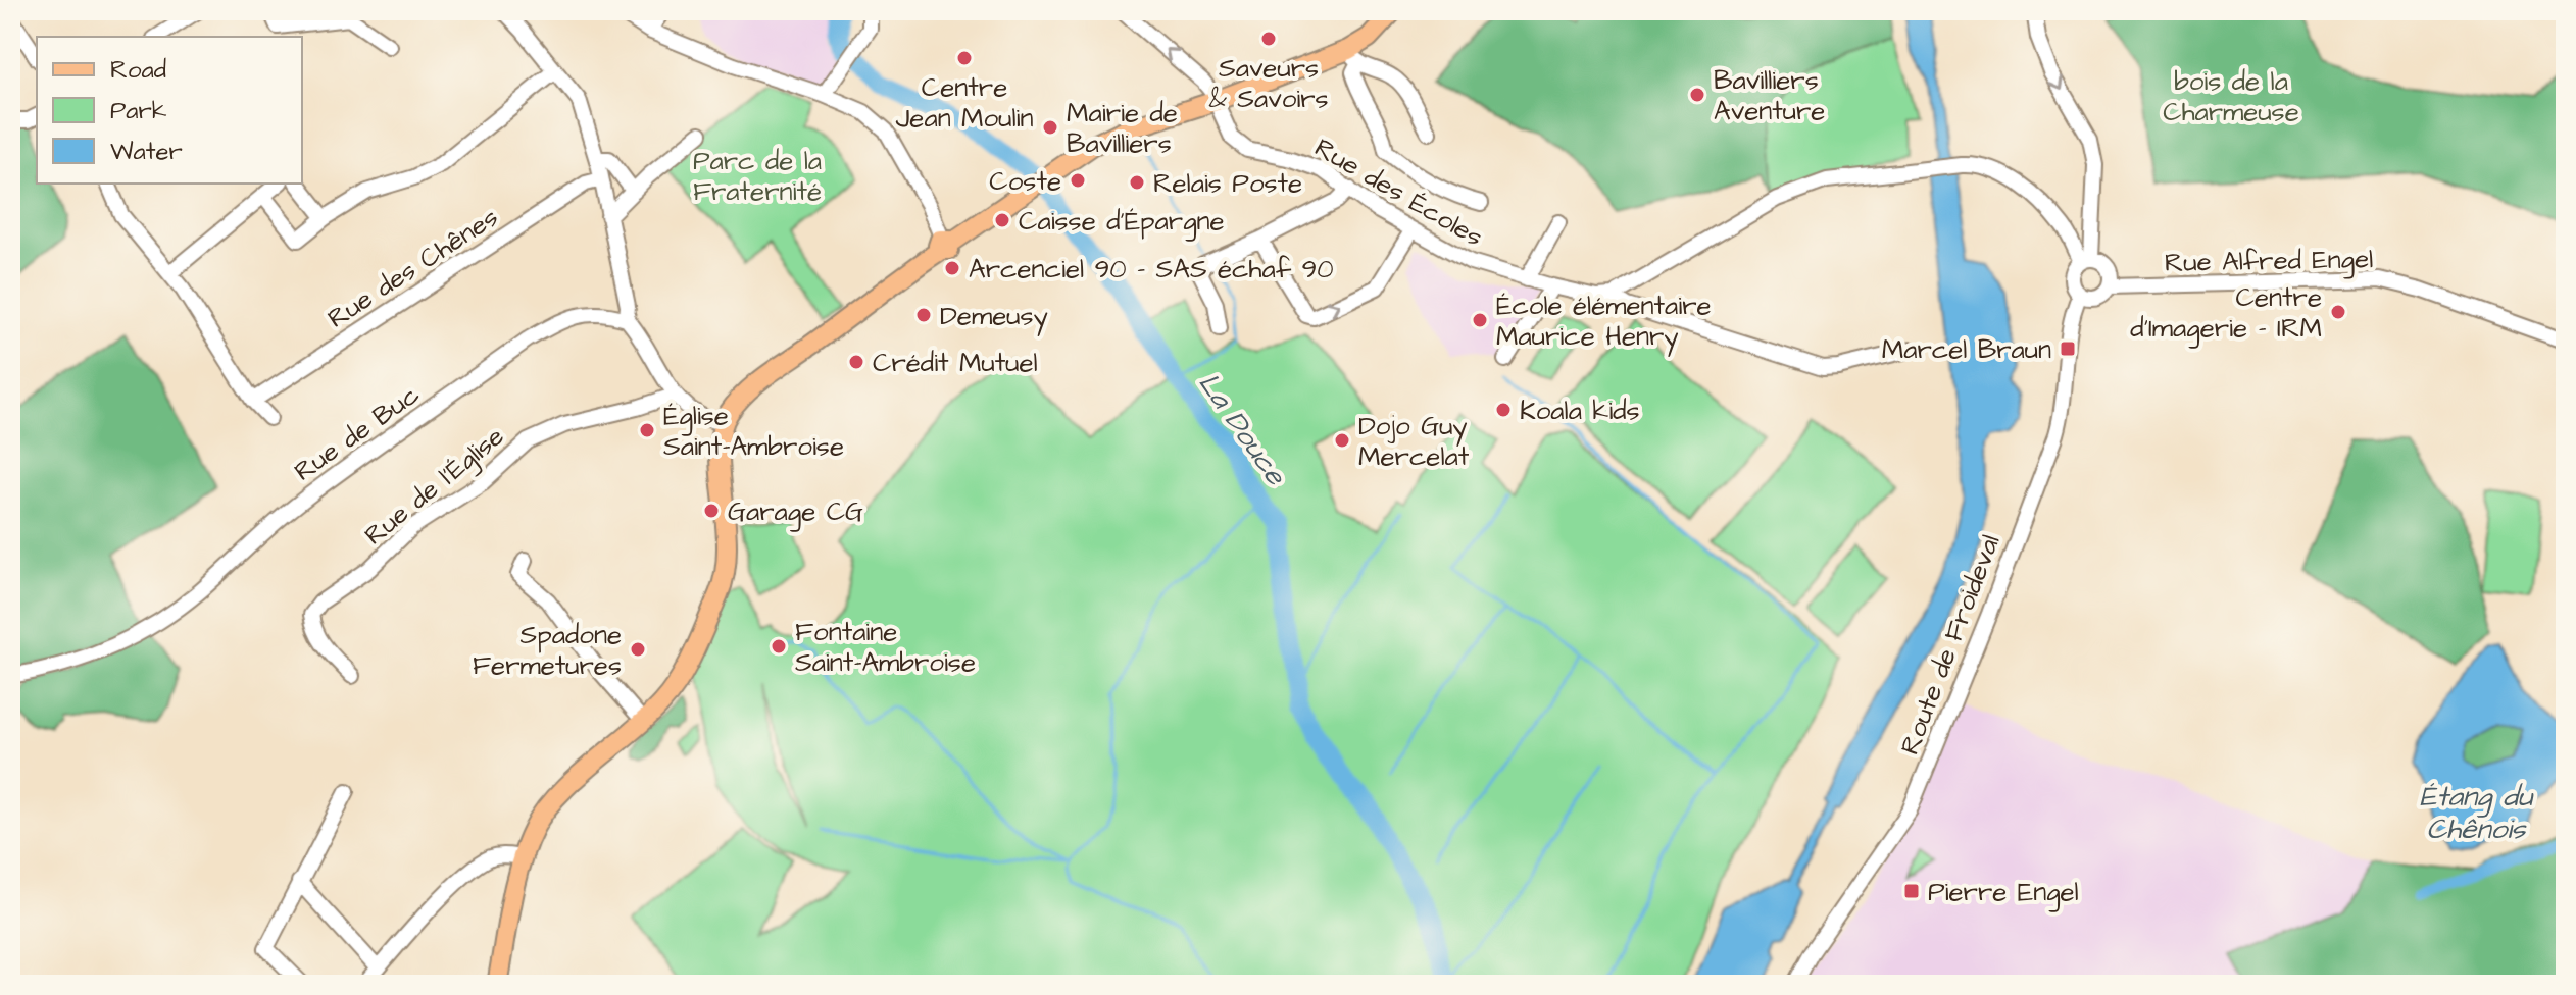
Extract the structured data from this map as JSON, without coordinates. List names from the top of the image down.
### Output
{
  "streets": {
    "street": [
      "Rue des Écoles",
      "Rue Alfred Engel",
      "Rue des Chênes",
      "Rue de Buc",
      "Rue de l'Église",
      "Route de Froideval"
    ]
  },
  "crossings": [
    ["Rue Alfred Engel", "Route de Froideval"]
  ],
  "water": ["La Douce", "Étang du Chênois"],
  "parks": ["bois de la Charmeuse", "Parc de la Fraternité"],
  "places": {
    "other": [
      "Saveurs & Savoirs",
      "Centre Jean Moulin",
      "Bavilliers Aventure",
      "Mairie de Bavilliers",
      "Coste",
      "Relais Poste",
      "Caisse d'Épargne",
      "Arcenciel 90 – SAS échaf 90",
      "Centre d’Imagerie - IRM",
      "Demeusy",
      "École élémentaire Maurice Henry",
      "Crédit Mutuel",
      "Koala kids",
      "Église Saint-Ambroise",
      "Dojo Guy Mercelat",
      "Garage CG",
      "Fontaine Saint-Ambroise",
      "Spadone Fermetures"
    ],
    "transit": ["Marcel Braun", "Pierre Engel"]
  },
  "legend": ["Road", "Park", "Water"]
}
